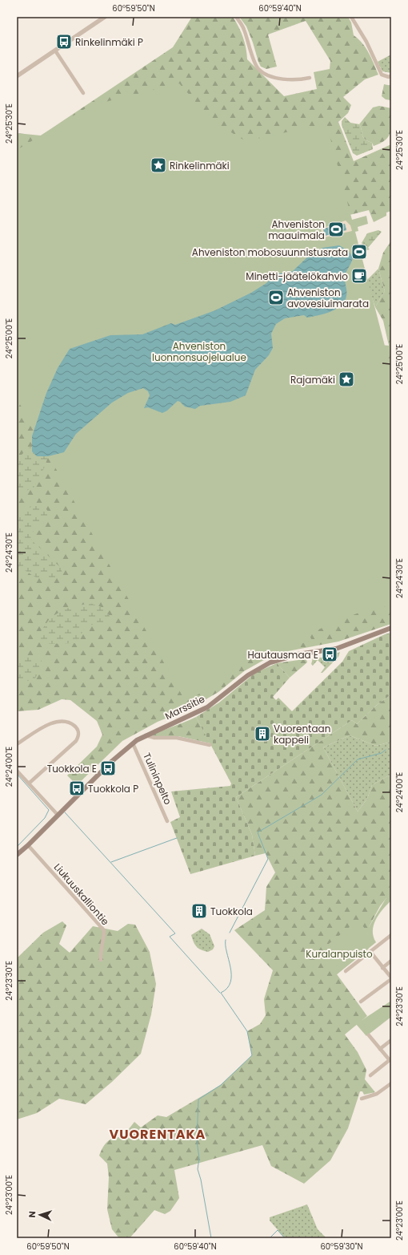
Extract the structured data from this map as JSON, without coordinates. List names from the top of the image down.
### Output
{
  "streets": {
    "main road": ["Marssitie"],
    "street": ["Tulininpelto", "Liukuuskalliontie"]
  },
  "crossings": [
    ["Marssitie", "Tulininpelto"],
    ["Marssitie", "Liukuuskalliontie"]
  ],
  "districts": ["VUORENTAKA"],
  "parks": ["Ahveniston luonnonsuojelualue", "Kuralanpuisto"],
  "places": {
    "bus stop": [
      "Rinkelinmäki P",
      "Hautausmaa E",
      "Tuokkola E",
      "Tuokkola P"
    ],
    "place": ["Rinkelinmäki", "Rajamäki"],
    "sports": ["Ahveniston maauimala", "Ahveniston mobosuunnistusrata", "Ahveniston avovesiuimarata"],
    "cafe": ["Minetti-jäätelökahvio"],
    "building": ["Vuorentaan kappeli", "Tuokkola"]
  },
  "north": "left",
  "coordinates": [
    "60°59'50\"N",
    "60°59'40\"N",
    "24°25'30\"E",
    "24°25'00\"E",
    "24°24'30\"E",
    "24°24'00\"E",
    "24°23'30\"E",
    "24°23'00\"E",
    "60°59'30\"N"
  ]
}
